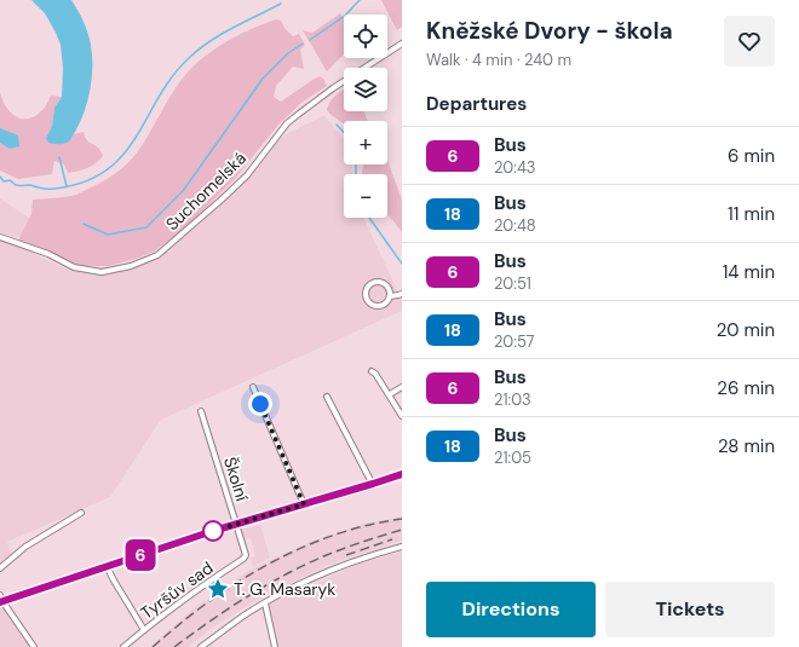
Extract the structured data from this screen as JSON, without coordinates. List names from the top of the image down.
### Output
{
  "streets": {
    "street": ["Suchomelská", "Školní", "Tyršův sad"]
  },
  "crossings": [
    ["Školní", "Tyršův sad"]
  ],
  "places": {
    "place": ["T. G. Masaryk"]
  },
  "lines": ["bus line 6"],
  "page": {
    "on_map": "6",
    "heading": [
      ["Kněžské Dvory - škola", "Walk · 4 min · 240 m"],
      "Departures"
    ],
    "map_buttons": ["+", "−"],
    "list": [
      {
        "mark": "6",
        "name": "Bus",
        "note": "20:43",
        "value": "6 min"
      },
      {
        "mark": "18",
        "name": "Bus",
        "note": "20:48",
        "value": "11 min"
      },
      {
        "mark": "6",
        "name": "Bus",
        "note": "20:51",
        "value": "14 min"
      },
      {
        "mark": "18",
        "name": "Bus",
        "note": "20:57",
        "value": "20 min"
      },
      {
        "mark": "6",
        "name": "Bus",
        "note": "21:03",
        "value": "26 min"
      },
      {
        "mark": "18",
        "name": "Bus",
        "note": "21:05",
        "value": "28 min"
      }
    ],
    "buttons": ["Directions", "Tickets"]
  }
}
